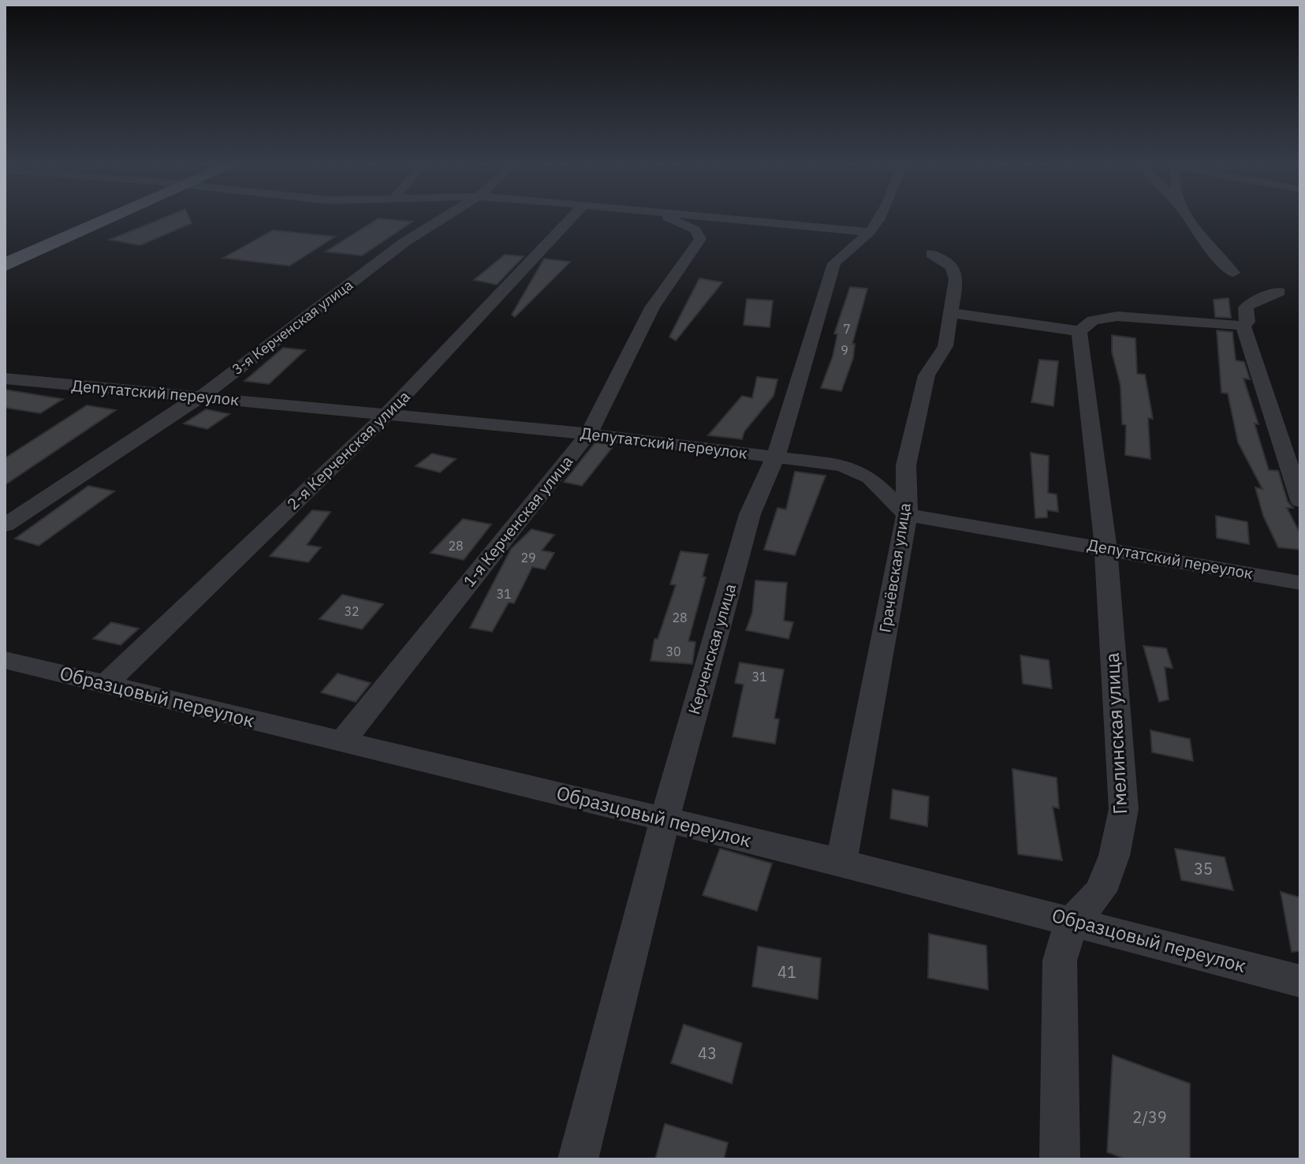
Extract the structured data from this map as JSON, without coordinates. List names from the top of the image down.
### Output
{
  "streets": {
    "street": [
      "3-я Керченская улица",
      "Депутатский переулок",
      "2-я Керченская улица",
      "1-я Керченская улица",
      "Грачёвская улица",
      "Керченская улица",
      "Образцовый переулок",
      "Гмелинская улица"
    ]
  },
  "crossings": [
    ["3-я Керченская улица", "Депутатский переулок"],
    ["Депутатский переулок", "2-я Керченская улица"],
    ["Депутатский переулок", "1-я Керченская улица"],
    ["Депутатский переулок", "Грачёвская улица"],
    ["Депутатский переулок", "Керченская улица"],
    ["Депутатский переулок", "Гмелинская улица"],
    ["2-я Керченская улица", "Образцовый переулок"],
    ["1-я Керченская улица", "Образцовый переулок"],
    ["Грачёвская улица", "Образцовый переулок"],
    ["Керченская улица", "Образцовый переулок"],
    ["Образцовый переулок", "Гмелинская улица"]
  ],
  "house_numbers": [
    "7",
    "9",
    "28",
    "29",
    "31",
    "32",
    "28",
    "30",
    "31",
    "35",
    "41",
    "43",
    "2/39"
  ]
}
